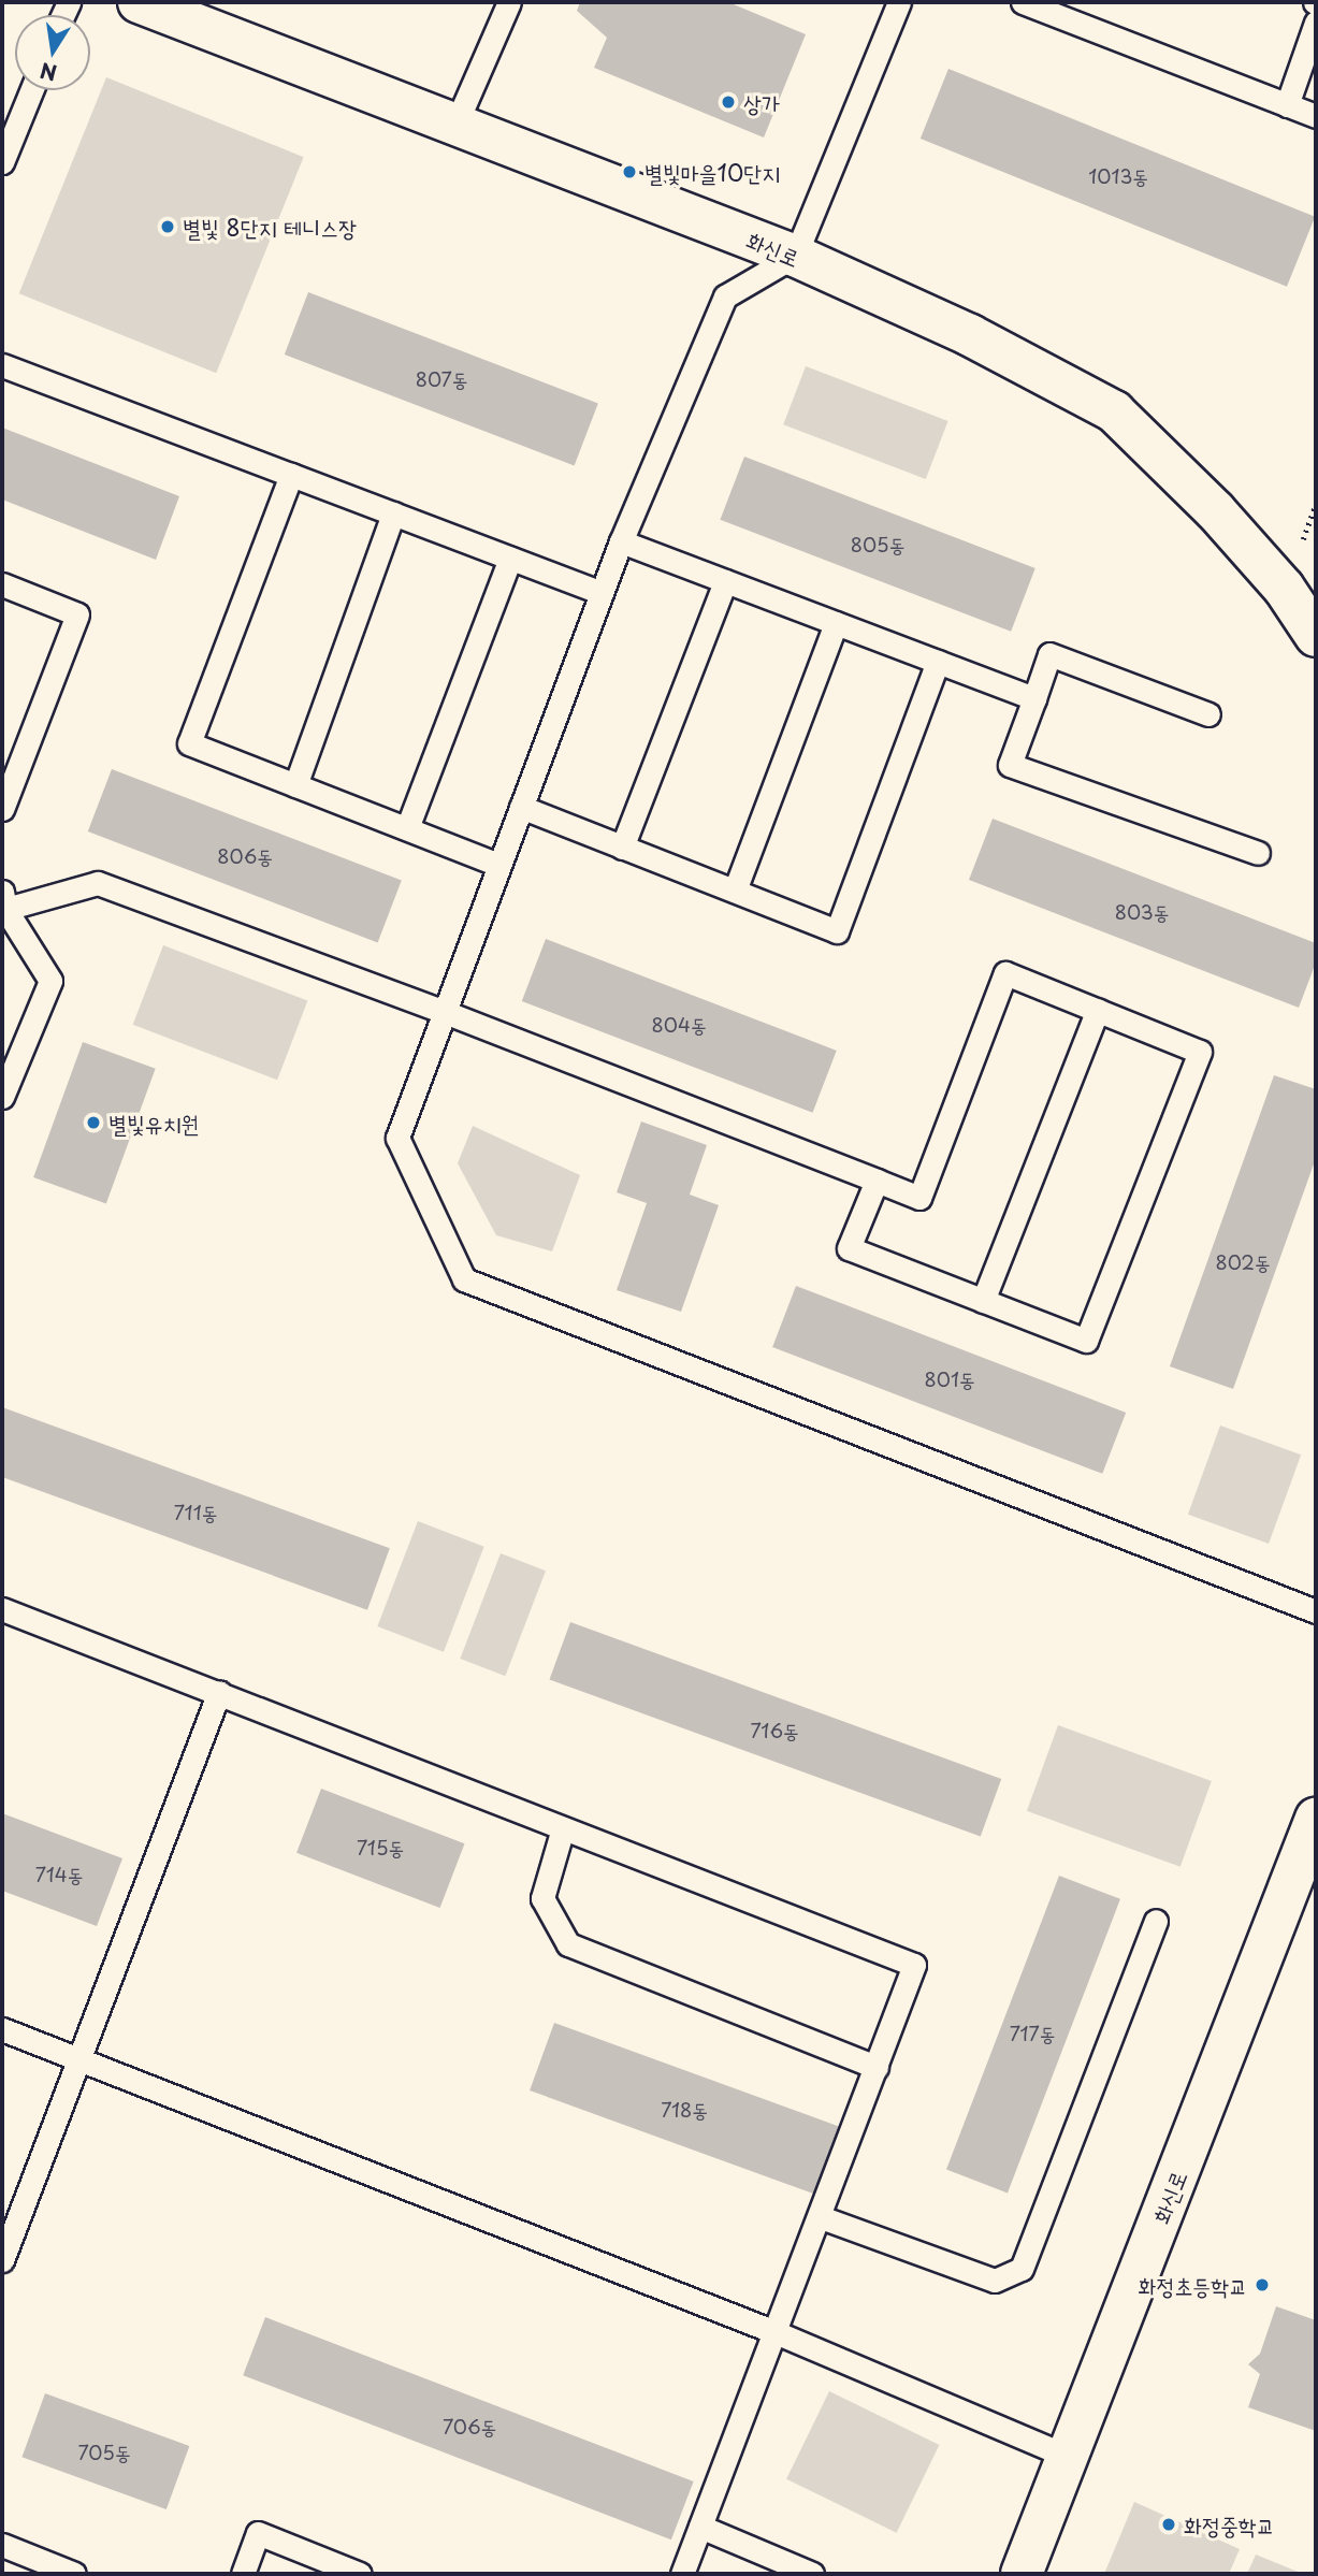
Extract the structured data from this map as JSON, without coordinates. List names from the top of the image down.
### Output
{
  "streets": {
    "main road": ["화신로"]
  },
  "places": [
    "상가",
    "별빛마을10단지",
    "별빛 8단지 테니스장",
    "별빛유치원",
    "화정초등학교",
    "화정중학교"
  ],
  "house_numbers": [
    "1013동",
    "807동",
    "805동",
    "806동",
    "803동",
    "804동",
    "802동",
    "801동",
    "711동",
    "716동",
    "715동",
    "714동",
    "717동",
    "718동",
    "706동",
    "705동"
  ],
  "north": "bottom"
}
